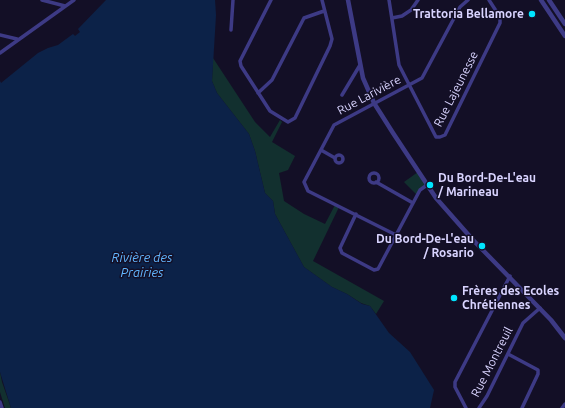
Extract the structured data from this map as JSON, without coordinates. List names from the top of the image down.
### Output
{
  "streets": {
    "street": ["Rue Lajeunesse", "Rue Larivière", "Rue Montreuil"]
  },
  "crossings": [
    ["Rue Lajeunesse", "Rue Larivière"]
  ],
  "water": ["Rivière des Prairies"],
  "places": [
    "Trattoria Bellamore",
    "Du Bord-De-L'eau / Marineau",
    "Du Bord-De-L'eau / Rosario",
    "Frères des Ecoles Chrétiennes"
  ]
}
